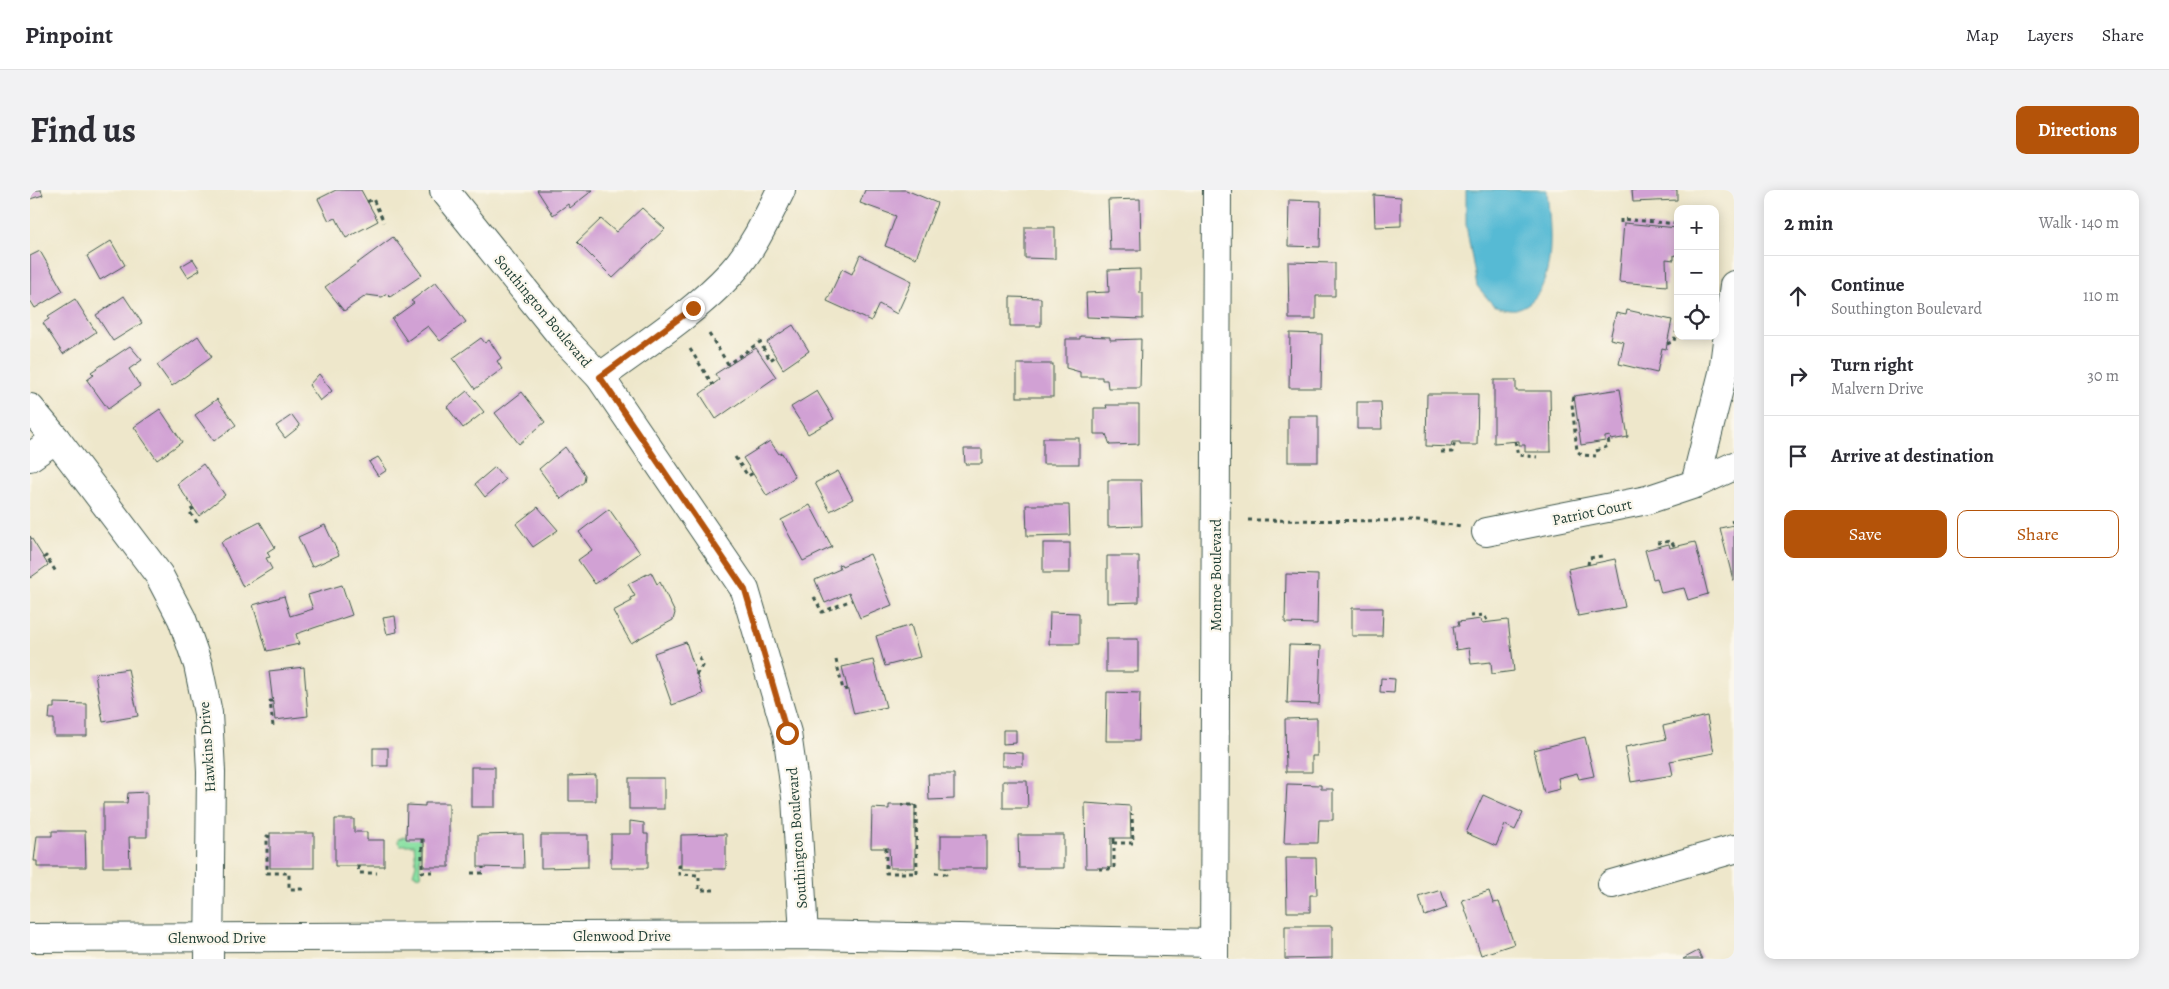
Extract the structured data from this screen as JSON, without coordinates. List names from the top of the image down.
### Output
{
  "streets": {
    "street": [
      "Southington Boulevard",
      "Patriot Court",
      "Monroe Boulevard",
      "Hawkins Drive",
      "Glenwood Drive"
    ]
  },
  "crossings": [
    ["Southington Boulevard", "Glenwood Drive"],
    ["Monroe Boulevard", "Glenwood Drive"],
    ["Hawkins Drive", "Glenwood Drive"]
  ],
  "page": {
    "header": "Pinpoint",
    "nav": ["Map", "Layers", "Share"],
    "title": "Find us",
    "buttons": [
      "Directions",
      ["Save", "Share"]
    ],
    "heading": ["2 min", "Walk · 140 m"],
    "map_buttons": ["+", "−"],
    "list": [
      ["Continue", "Southington Boulevard", "110 m"],
      ["Turn right", "Malvern Drive", "30 m"],
      "Arrive at destination"
    ]
  }
}
